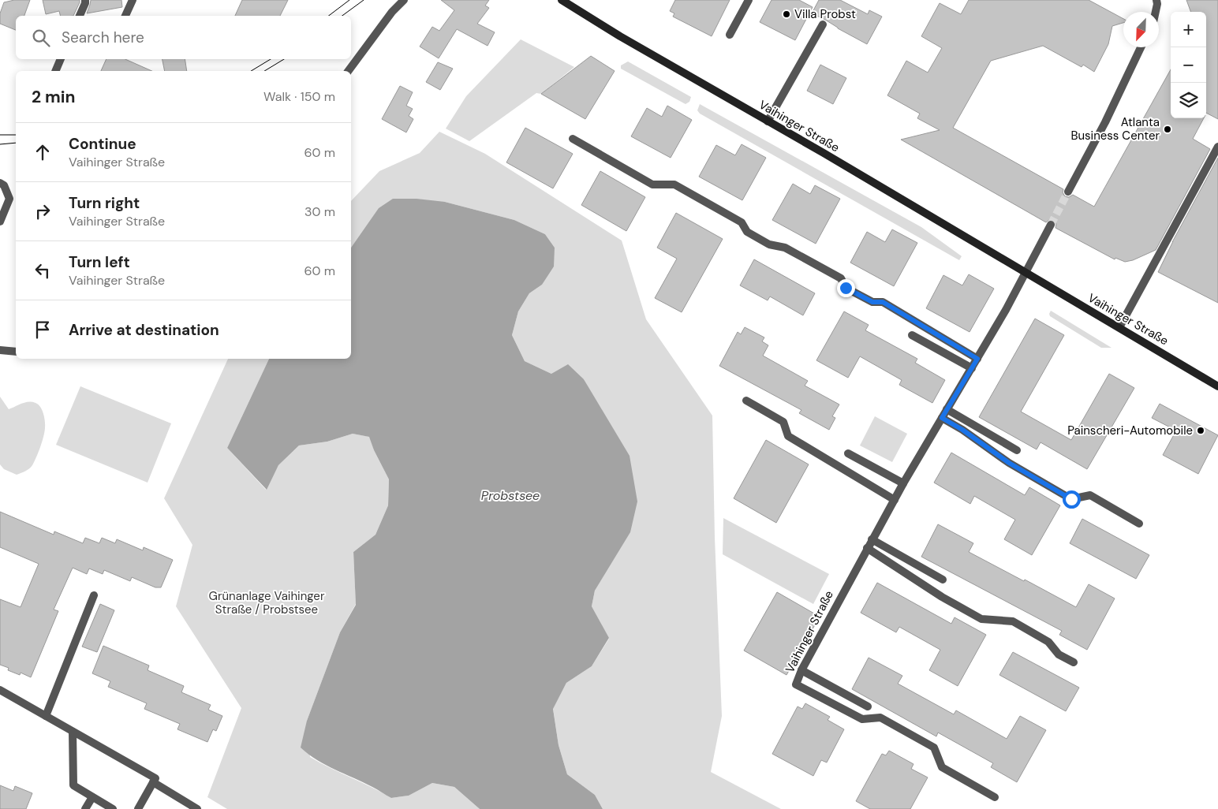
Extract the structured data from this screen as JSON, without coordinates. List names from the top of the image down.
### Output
{
  "streets": {
    "main road": ["Vaihinger Straße"]
  },
  "water": ["Probstsee"],
  "parks": ["Grünanlage Vaihinger Straße / Probstsee"],
  "places": ["Villa Probst", "Atlanta Business Center", "Painscheri-Automobile"],
  "north": "bottom left",
  "page": {
    "map_buttons": ["+", "−"],
    "search": "Search here",
    "heading": ["2 min", "Walk · 150 m"],
    "list": [
      ["Continue", "Vaihinger Straße", "60 m"],
      ["Turn right", "Vaihinger Straße", "30 m"],
      ["Turn left", "Vaihinger Straße", "60 m"],
      "Arrive at destination"
    ]
  }
}
